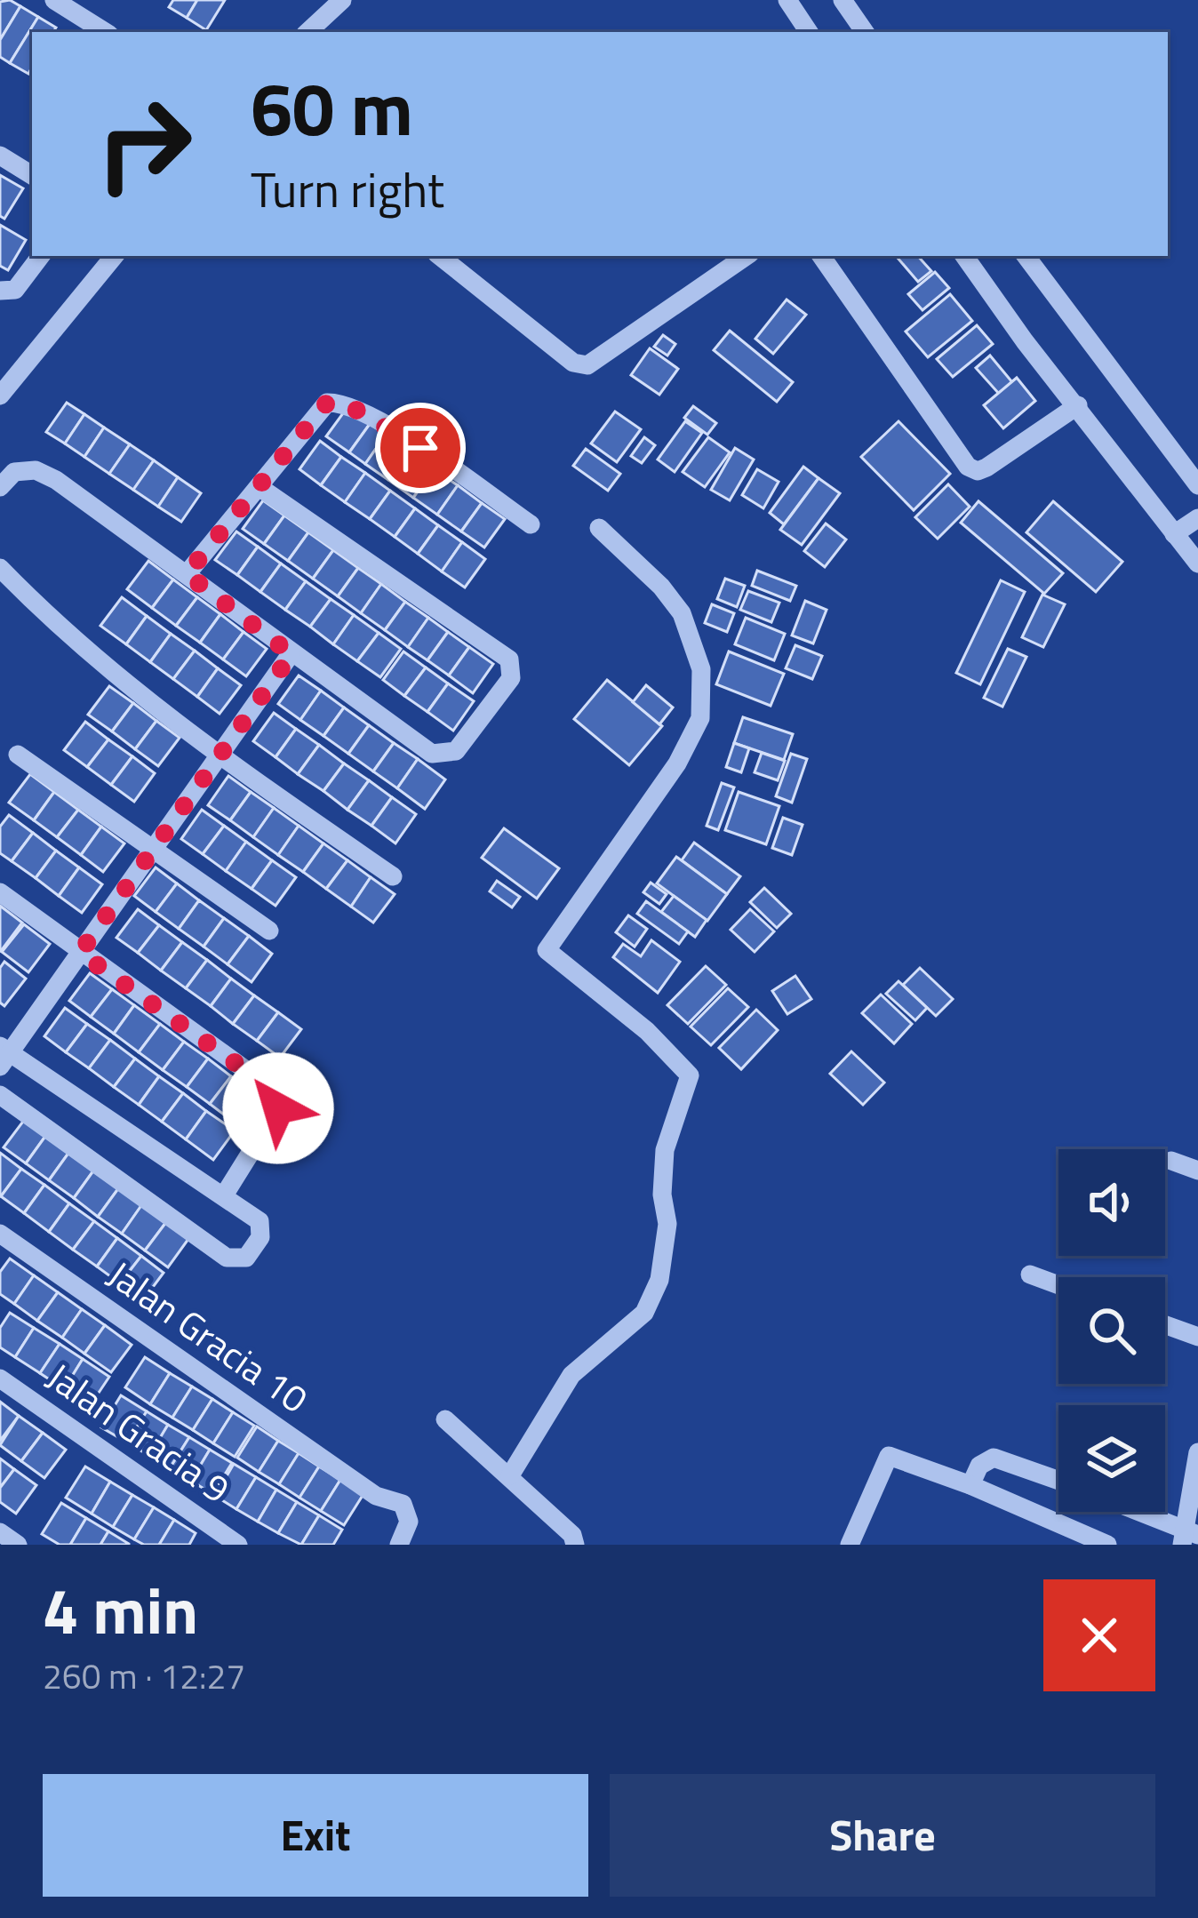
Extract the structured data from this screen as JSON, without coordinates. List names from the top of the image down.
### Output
{
  "streets": {
    "street": ["Jalan Gracia 10", "Jalan Gracia 9"]
  },
  "page": {
    "turn": ["60 m", "Turn right"],
    "heading": ["4 min", "260 m · 12:27"],
    "buttons": ["Exit", "Share"]
  }
}
